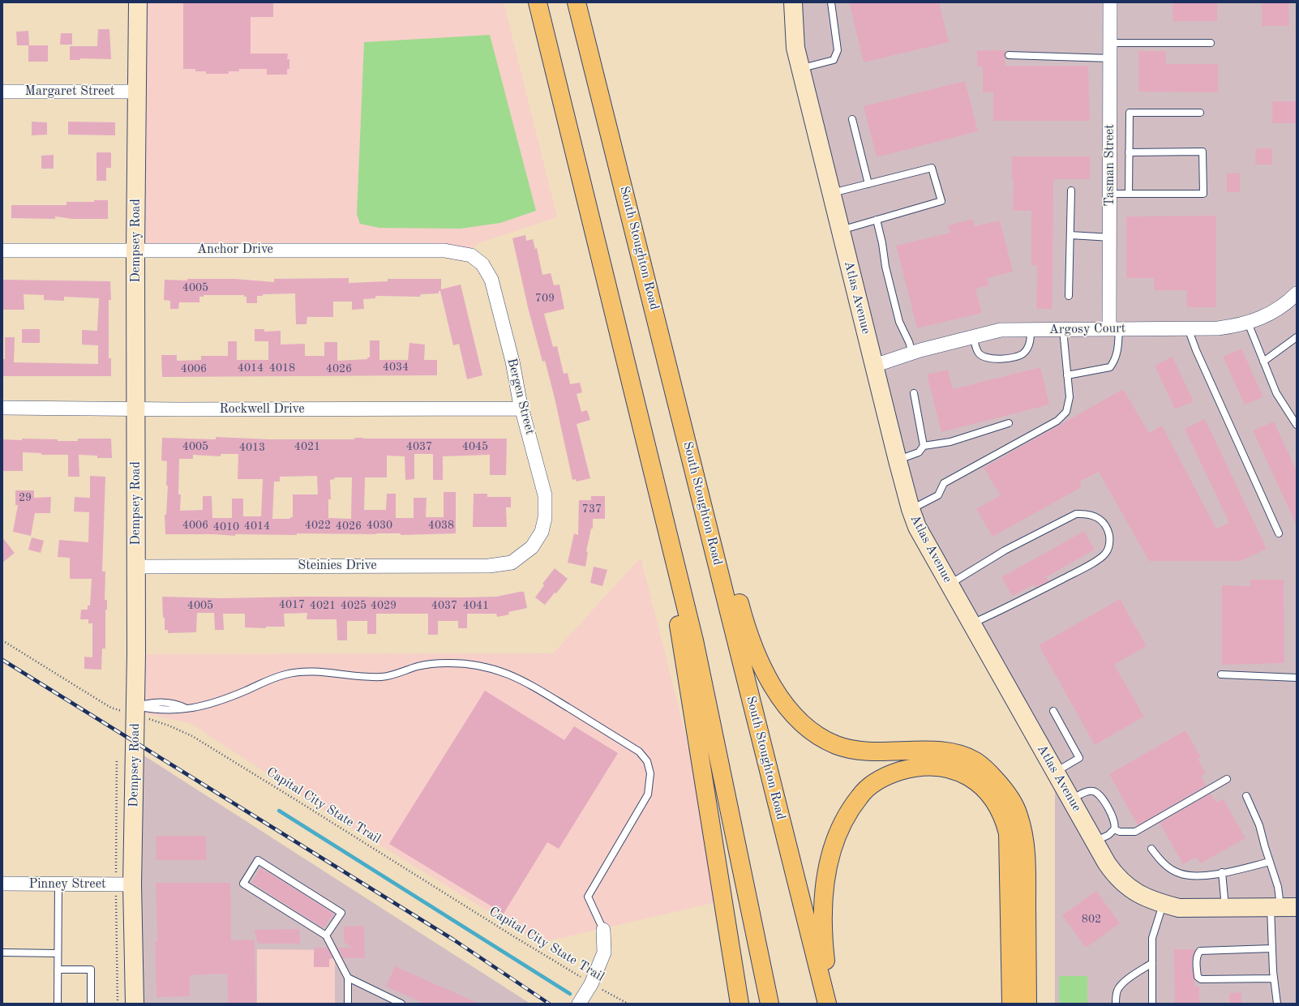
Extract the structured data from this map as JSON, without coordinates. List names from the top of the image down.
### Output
{
  "streets": {
    "main road": ["South Stoughton Road"],
    "street": [
      "Margaret Street",
      "Tasman Street",
      "Dempsey Road",
      "Anchor Drive",
      "Atlas Avenue",
      "Argosy Court",
      "Bergen Street",
      "Rockwell Drive",
      "Steinies Drive",
      "Pinney Street"
    ],
    "path": ["Capital City State Trail"]
  },
  "crossings": [
    ["Margaret Street", "Dempsey Road"],
    ["Tasman Street", "Argosy Court"],
    ["Dempsey Road", "Anchor Drive"],
    ["Dempsey Road", "Rockwell Drive"],
    ["Dempsey Road", "Steinies Drive"],
    ["Dempsey Road", "Capital City State Trail"],
    ["Dempsey Road", "Pinney Street"],
    ["Anchor Drive", "Bergen Street"],
    ["Atlas Avenue", "Argosy Court"],
    ["Bergen Street", "Rockwell Drive"],
    ["Bergen Street", "Steinies Drive"]
  ],
  "house_numbers": [
    "4005",
    "709",
    "4034",
    "4014",
    "4018",
    "4006",
    "4026",
    "4005",
    "4021",
    "4037",
    "4045",
    "4013",
    "29",
    "737",
    "4006",
    "4022",
    "4030",
    "4038",
    "4014",
    "4026",
    "4010",
    "4017",
    "4005",
    "4021",
    "4025",
    "4029",
    "4037",
    "4041",
    "802"
  ]
}
